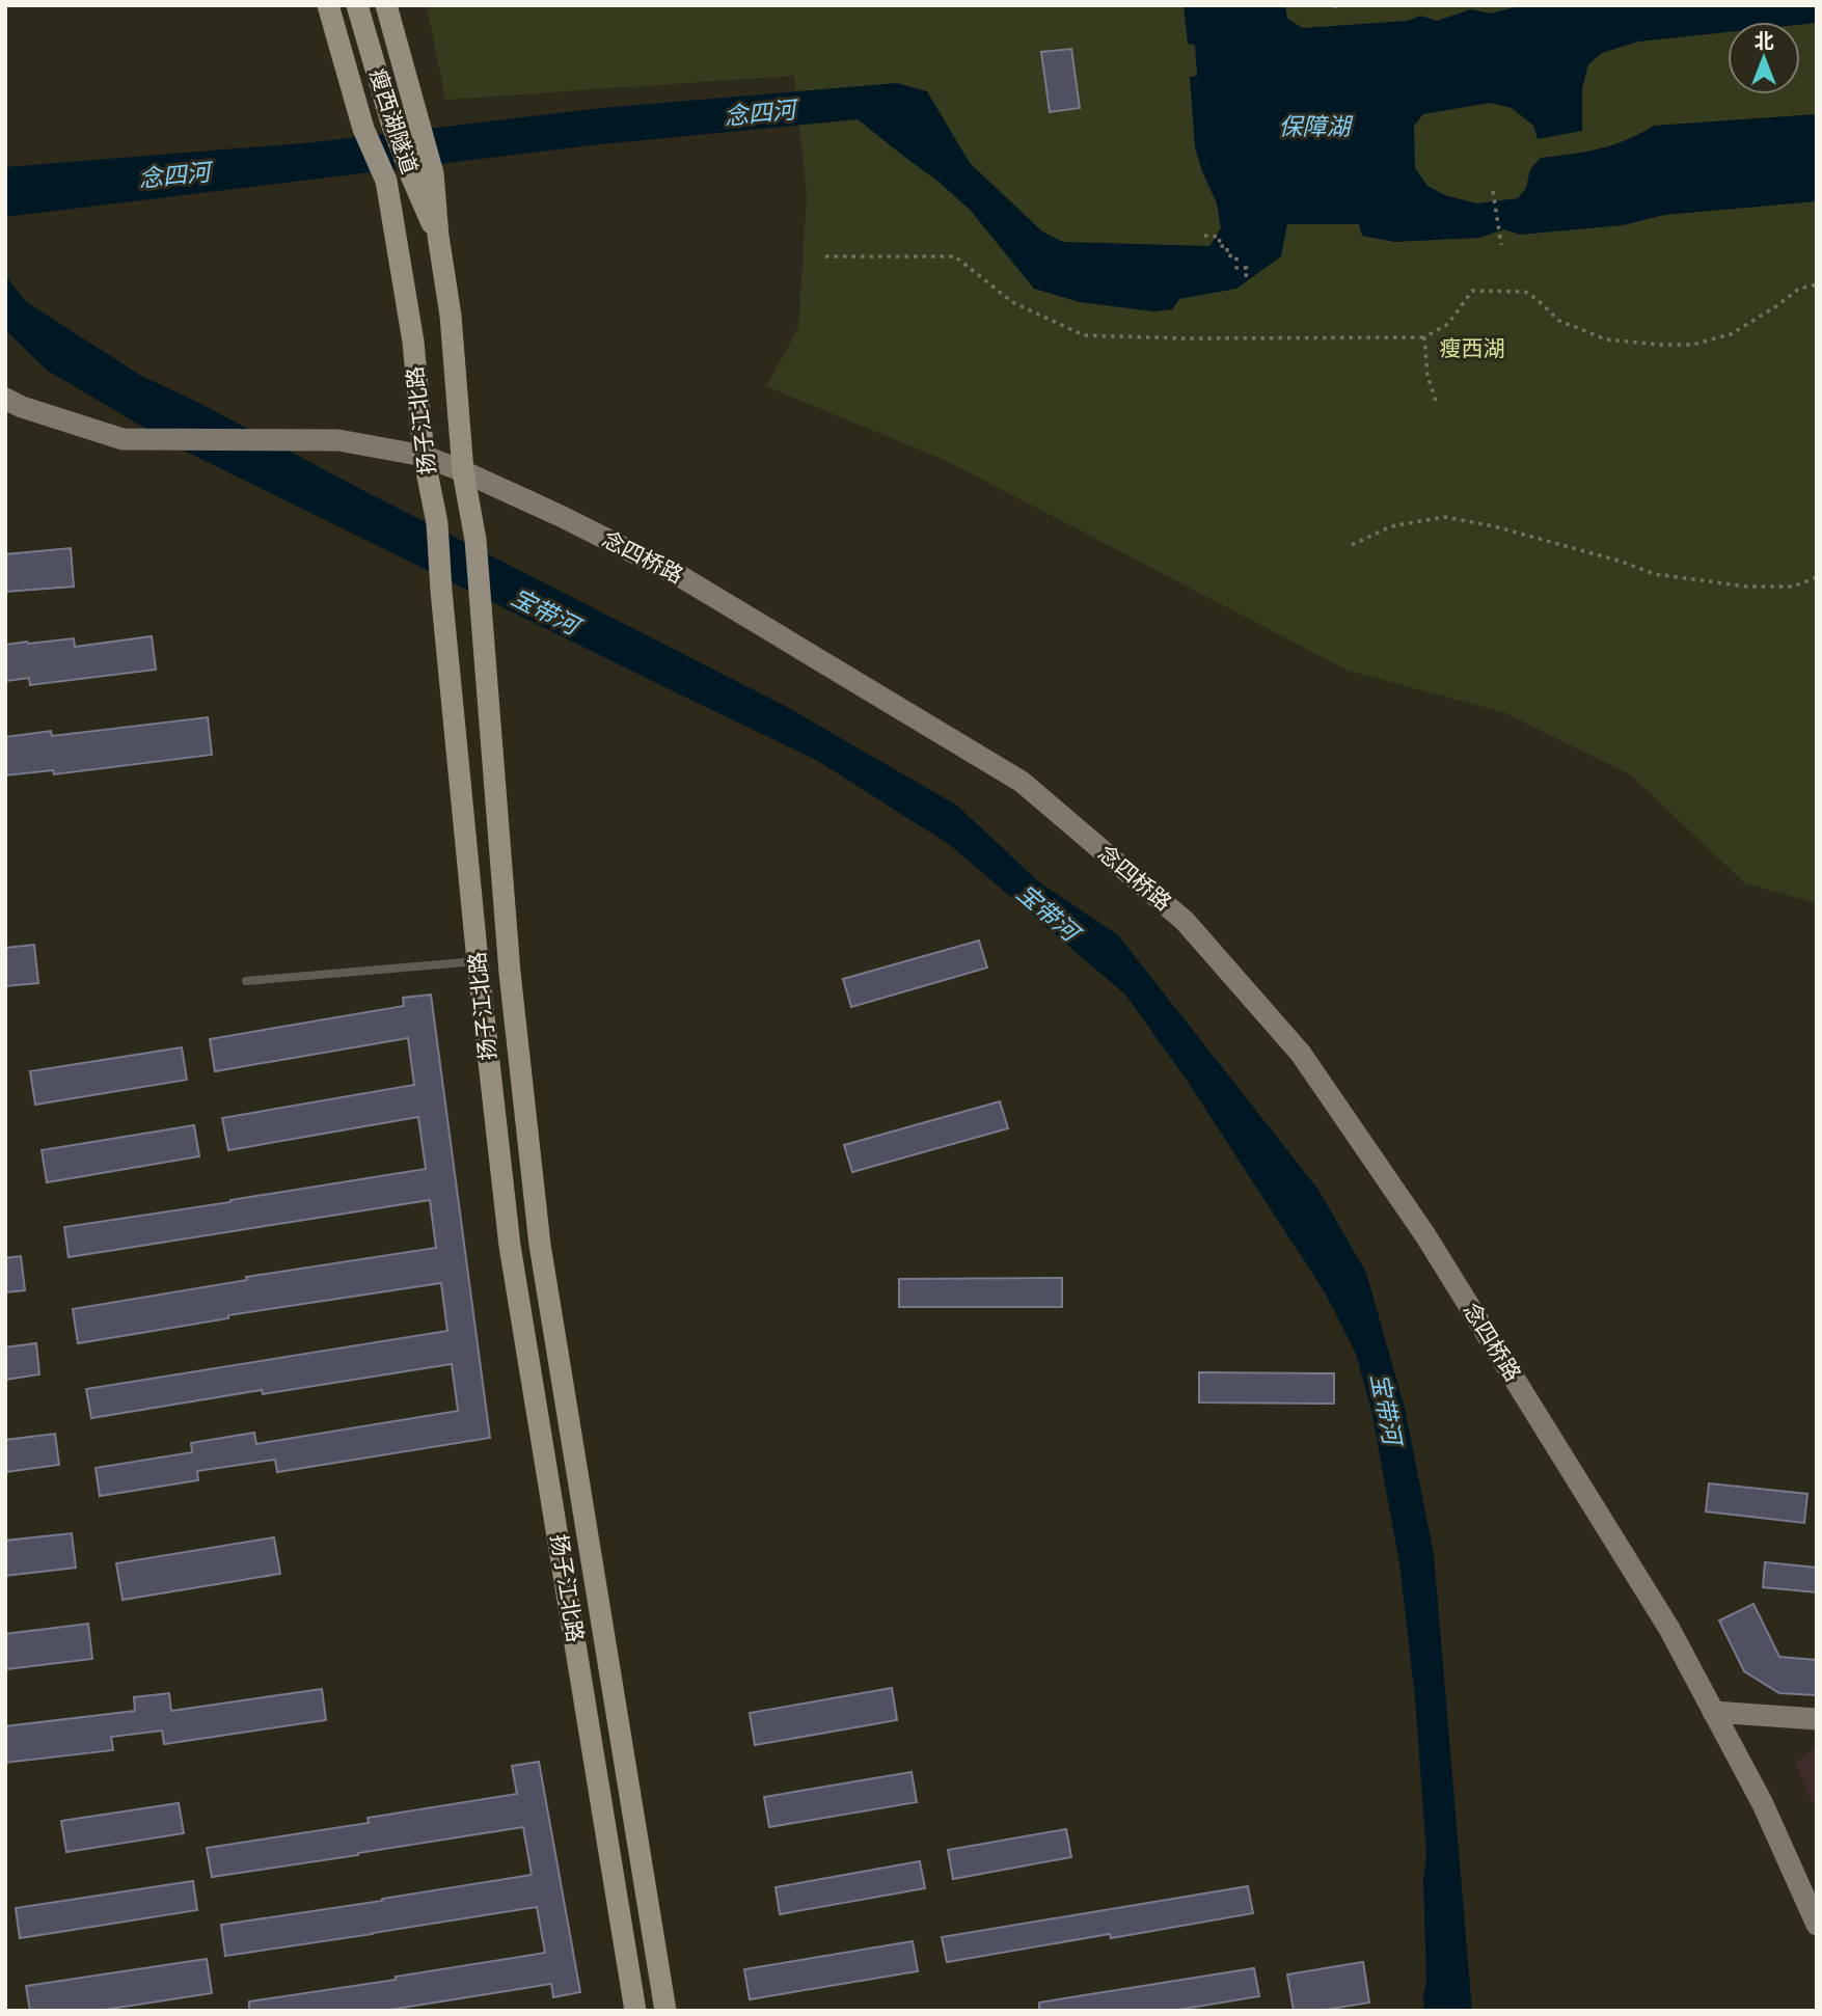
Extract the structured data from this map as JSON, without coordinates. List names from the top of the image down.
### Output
{
  "streets": {
    "main road": ["瘦西湖隧道", "扬子江北路"],
    "street": ["念四桥路"]
  },
  "crossings": [
    ["瘦西湖隧道", "扬子江北路"],
    ["扬子江北路", "念四桥路"]
  ],
  "water": ["念四河", "保障湖", "宝带河"],
  "parks": ["瘦西湖"],
  "north": "top"
}
